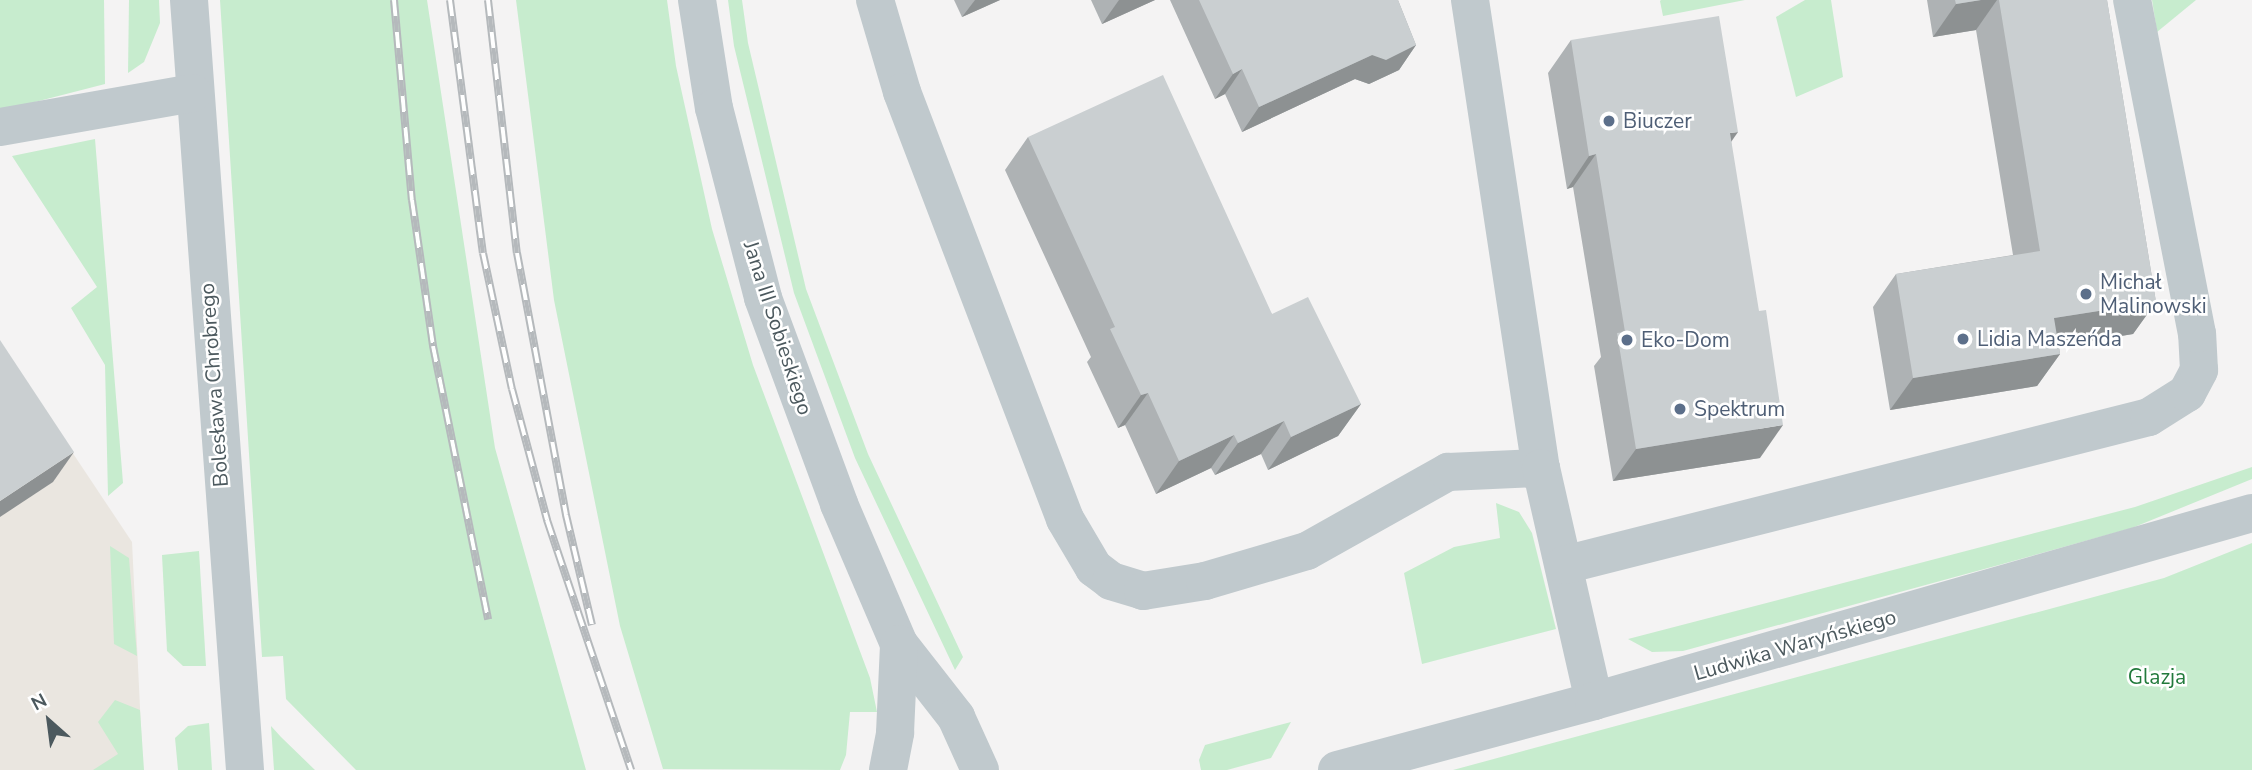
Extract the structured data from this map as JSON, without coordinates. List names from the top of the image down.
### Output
{
  "streets": {
    "street": ["Jana III Sobieskiego", "Bolesława Chrobrego", "Ludwika Waryńskiego"]
  },
  "parks": ["Glazja"],
  "places": [
    "Biuczer",
    "Michał Malinowski",
    "Lidia Maszeńda",
    "Eko-Dom",
    "Spektrum"
  ],
  "north": "top left"
}
